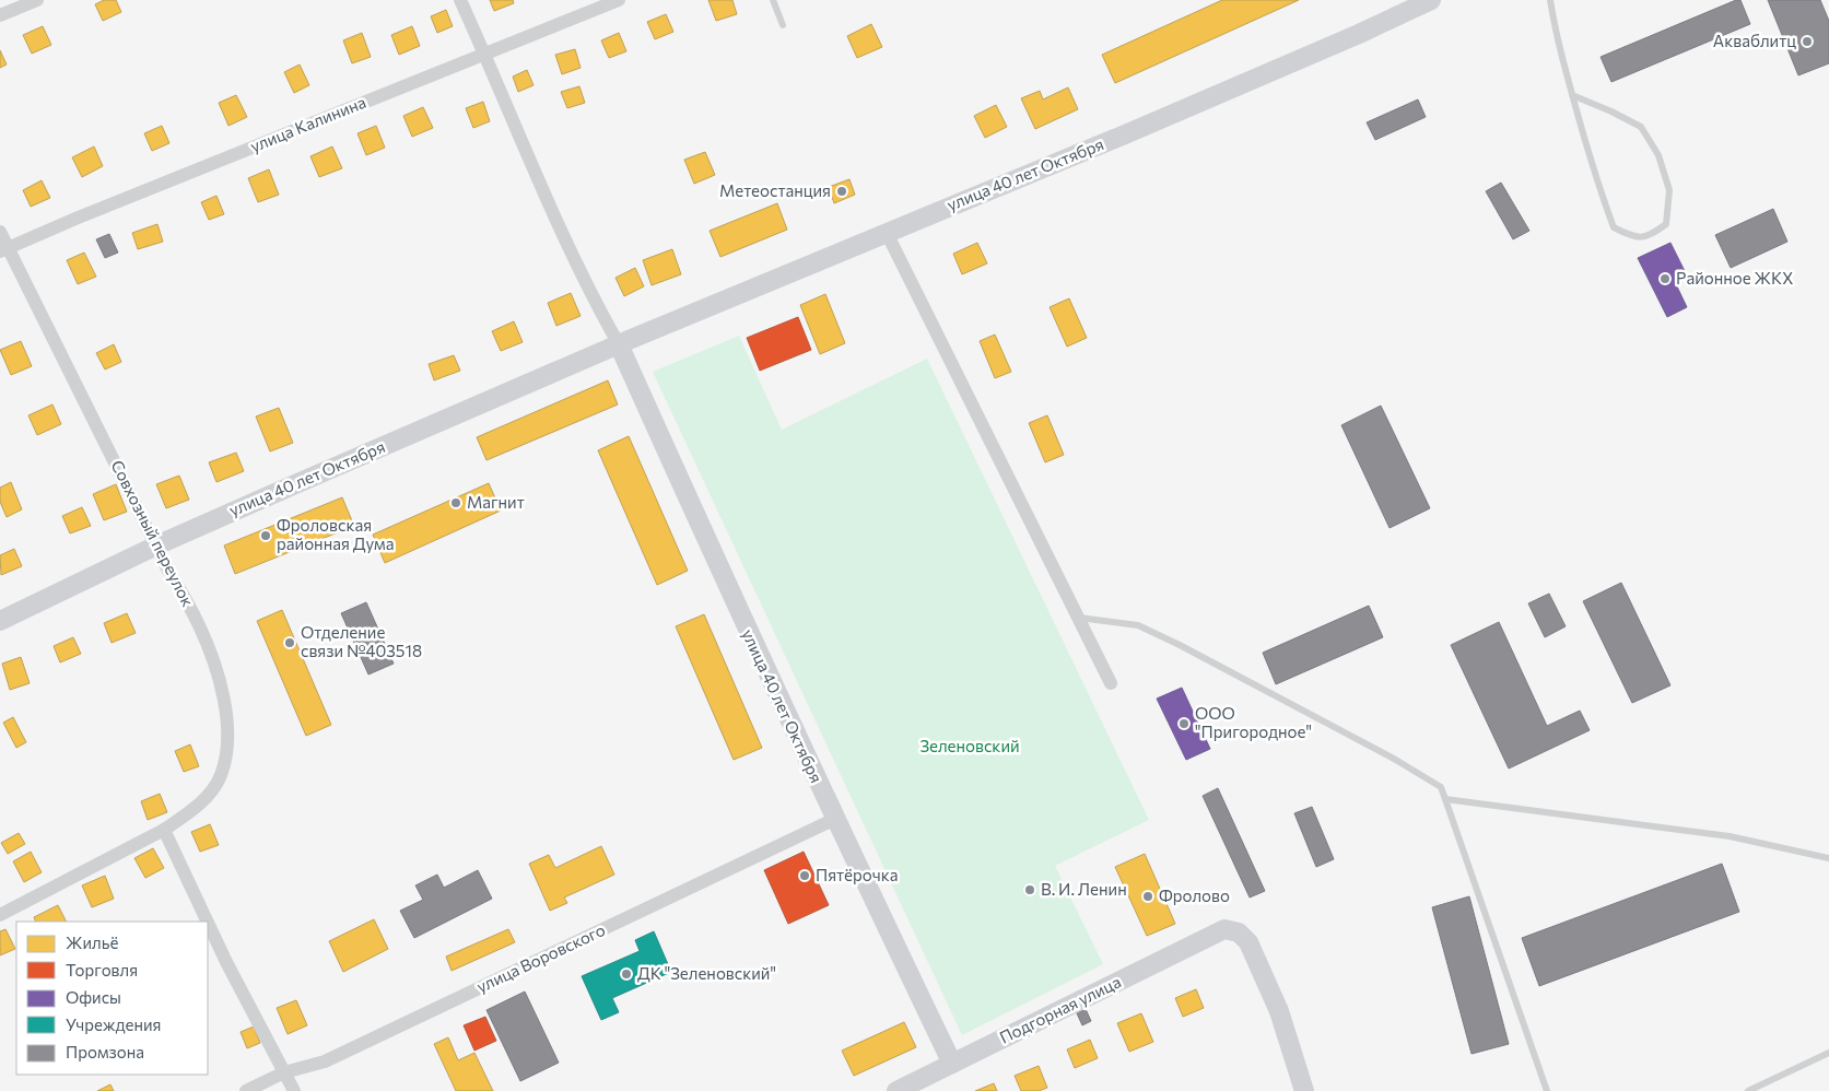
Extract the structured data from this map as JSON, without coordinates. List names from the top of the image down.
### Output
{
  "streets": {
    "street": [
      "улица Калинина",
      "улица 40 лет Октября",
      "Совхозный переулок",
      "улица Воровского",
      "Подгорная улица"
    ]
  },
  "crossings": [
    ["улица Калинина", "Совхозный переулок"],
    ["улица 40 лет Октября", "Совхозный переулок"],
    ["улица 40 лет Октября", "улица Воровского"],
    ["улица 40 лет Октября", "Подгорная улица"]
  ],
  "parks": ["Зеленовский"],
  "places": [
    "Акваблитц",
    "Метеостанция",
    "Районное ЖКХ",
    "Магнит",
    "Фроловская районная Дума",
    "Отделение связи №403518",
    "ООО \"Пригородное\"",
    "Пятёрочка",
    "В. И. Ленин",
    "Фролово",
    "ДК \"Зеленовский\""
  ],
  "legend": [
    "Жильё",
    "Торговля",
    "Офисы",
    "Учреждения",
    "Промзона"
  ]
}
